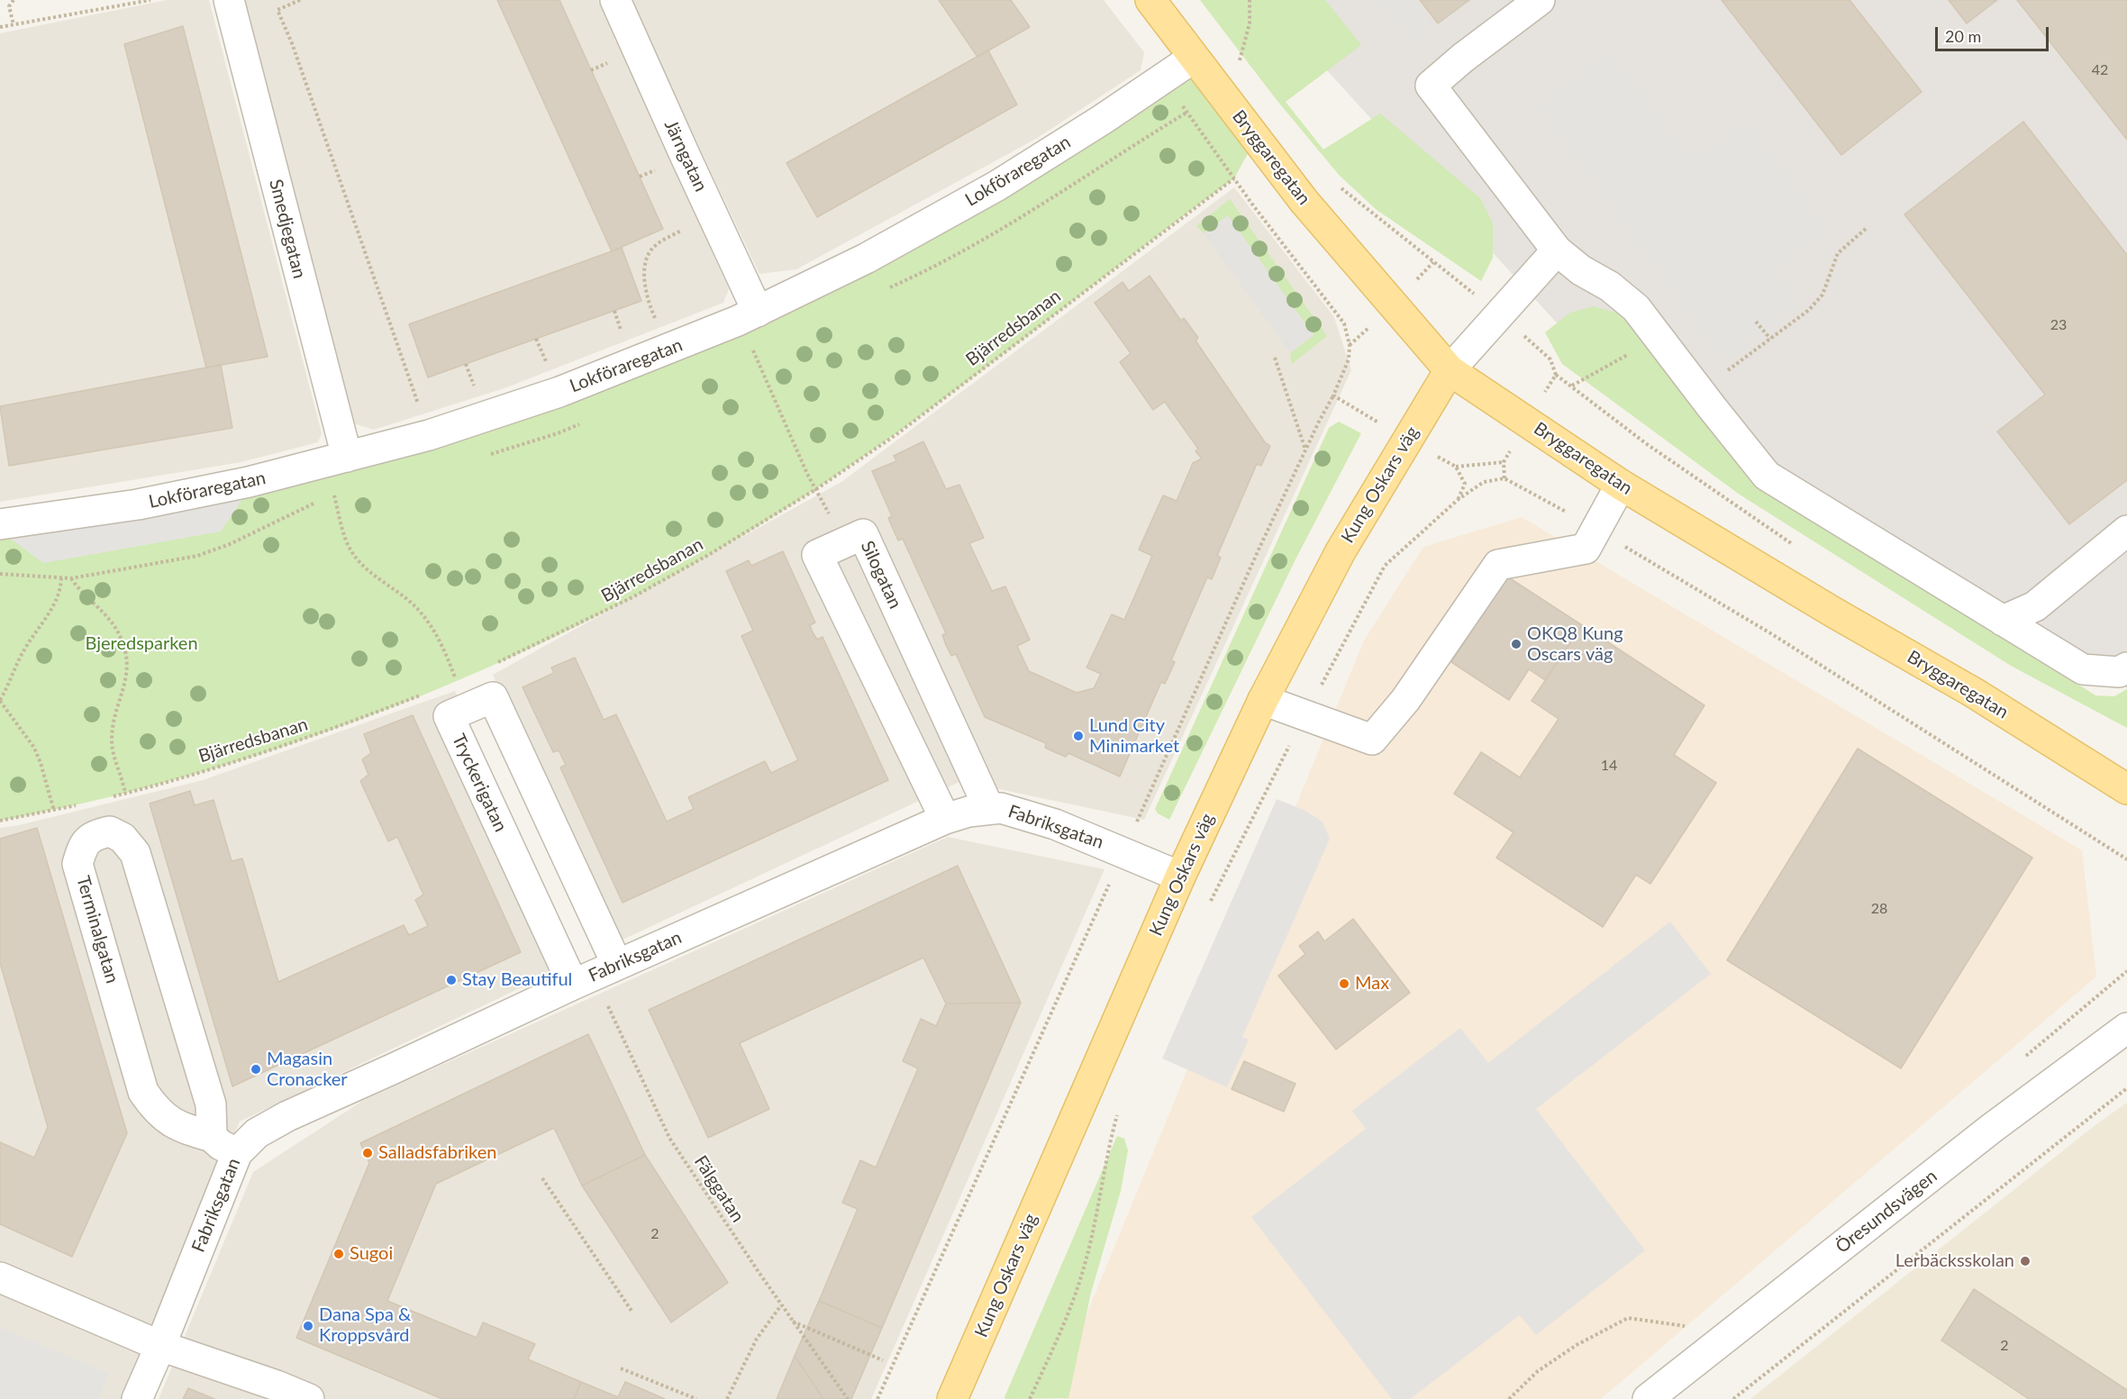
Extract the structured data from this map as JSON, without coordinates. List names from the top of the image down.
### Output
{
  "streets": {
    "main road": ["Bryggaregatan", "Kung Oskars väg"],
    "street": [
      "Järngatan",
      "Lokföraregatan",
      "Smedjegatan",
      "Silogatan",
      "Tryckerigatan",
      "Fabriksgatan",
      "Terminalgatan",
      "Öresundsvägen"
    ],
    "path": ["Bjärredsbanan", "Fälggatan"]
  },
  "crossings": [
    ["Järngatan", "Lokföraregatan"],
    ["Bryggaregatan", "Lokföraregatan"],
    ["Bryggaregatan", "Kung Oskars väg"],
    ["Lokföraregatan", "Smedjegatan"],
    ["Kung Oskars väg", "Fabriksgatan"],
    ["Silogatan", "Fabriksgatan"],
    ["Tryckerigatan", "Fabriksgatan"],
    ["Tryckerigatan", "Fälggatan"],
    ["Fabriksgatan", "Terminalgatan"],
    ["Fabriksgatan", "Fälggatan"]
  ],
  "parks": ["Bjeredsparken"],
  "places": [
    "OKQ8 Kung Oscars väg",
    "Lund City Minimarket",
    "Stay Beautiful",
    "Max",
    "Magasin Cronacker",
    "Salladsfabriken",
    "Sugoi",
    "Lerbäcksskolan",
    "Dana Spa & Kroppsvård"
  ],
  "house_numbers": [
    "42",
    "23",
    "14",
    "28",
    "2",
    "2"
  ],
  "scale_bar": "20 m"
}
